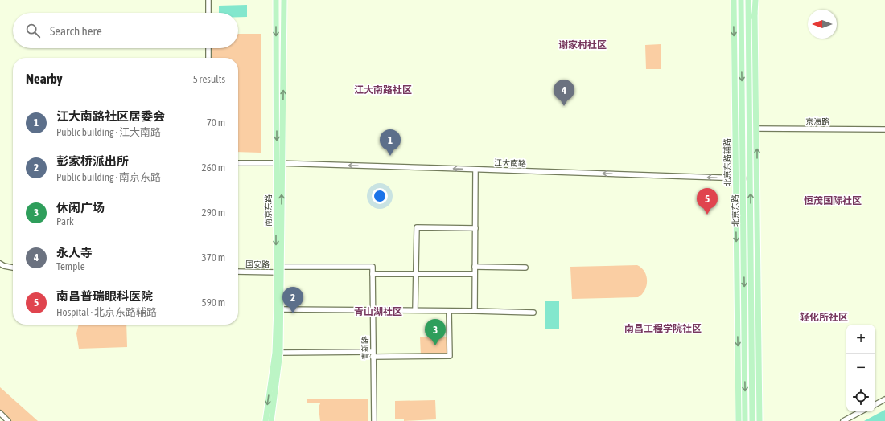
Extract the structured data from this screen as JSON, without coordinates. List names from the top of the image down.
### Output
{
  "streets": {
    "main road": ["北京东路辅路", "南京东路", "北京东路"],
    "street": [
      "京海路",
      "江大南路",
      "国安路",
      "青新路"
    ]
  },
  "crossings": [
    ["京海路", "北京东路"],
    ["北京东路辅路", "江大南路"],
    ["江大南路", "南京东路"],
    ["江大南路", "北京东路"],
    ["南京东路", "国安路"],
    ["国安路", "青新路"]
  ],
  "one_way": ["江大南路"],
  "districts": [
    "谢家村社区",
    "江大南路社区",
    "恒茂国际社区",
    "青山湖社区",
    "轻化所社区",
    "南昌工程学院社区"
  ],
  "north": "left",
  "page": {
    "search": "Search here",
    "heading": ["Nearby", "5 results"],
    "pins": [
      "4",
      "1",
      "5",
      "2",
      "3"
    ],
    "list": [
      {
        "mark": "1",
        "name": "江大南路社区居委会",
        "note": "Public building · 江大南路",
        "value": "70 m"
      },
      {
        "mark": "2",
        "name": "彭家桥派出所",
        "note": "Public building · 南京东路",
        "value": "260 m"
      },
      {
        "mark": "3",
        "name": "休闲广场",
        "note": "Park",
        "value": "290 m"
      },
      {
        "mark": "4",
        "name": "永人寺",
        "note": "Temple",
        "value": "370 m"
      },
      {
        "mark": "5",
        "name": "南昌普瑞眼科医院",
        "note": "Hospital · 北京东路辅路",
        "value": "590 m"
      }
    ],
    "map_buttons": ["+", "−"]
  }
}
